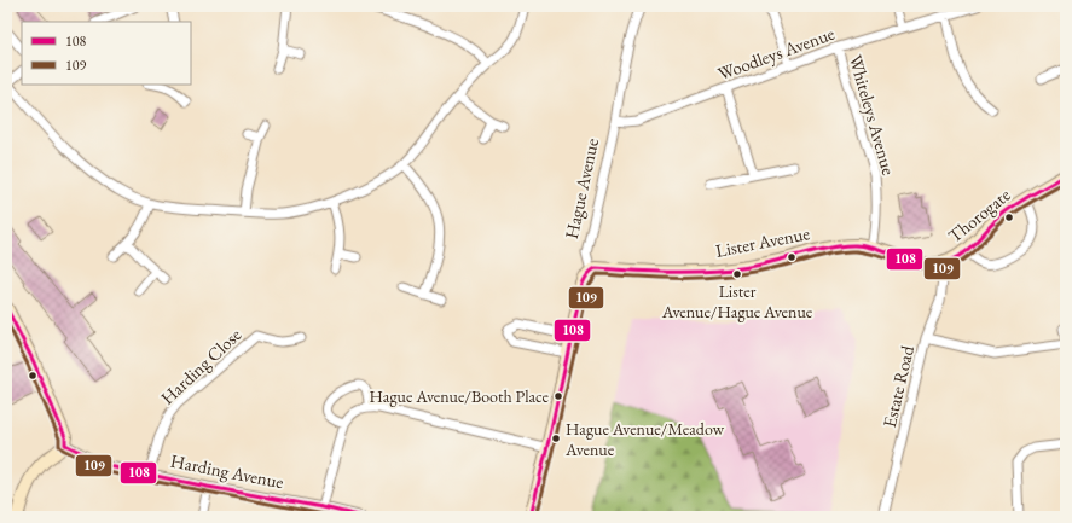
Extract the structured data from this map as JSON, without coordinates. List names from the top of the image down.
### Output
{
  "streets": {
    "street": [
      "Woodleys Avenue",
      "Whiteleys Avenue",
      "Hague Avenue",
      "Thorogate",
      "Lister Avenue",
      "Harding Close",
      "Estate Road",
      "Harding Avenue"
    ]
  },
  "crossings": [
    ["Woodleys Avenue", "Whiteleys Avenue"],
    ["Woodleys Avenue", "Hague Avenue"],
    ["Whiteleys Avenue", "Lister Avenue"],
    ["Hague Avenue", "Lister Avenue"],
    ["Thorogate", "Lister Avenue"],
    ["Thorogate", "Estate Road"],
    ["Lister Avenue", "Estate Road"],
    ["Harding Close", "Harding Avenue"]
  ],
  "places": ["Lister Avenue/Hague Avenue", "Hague Avenue/Booth Place", "Hague Avenue/Meadow Avenue"],
  "lines": ["transit line 108", "transit line 109"],
  "legend": ["108", "109"]
}
